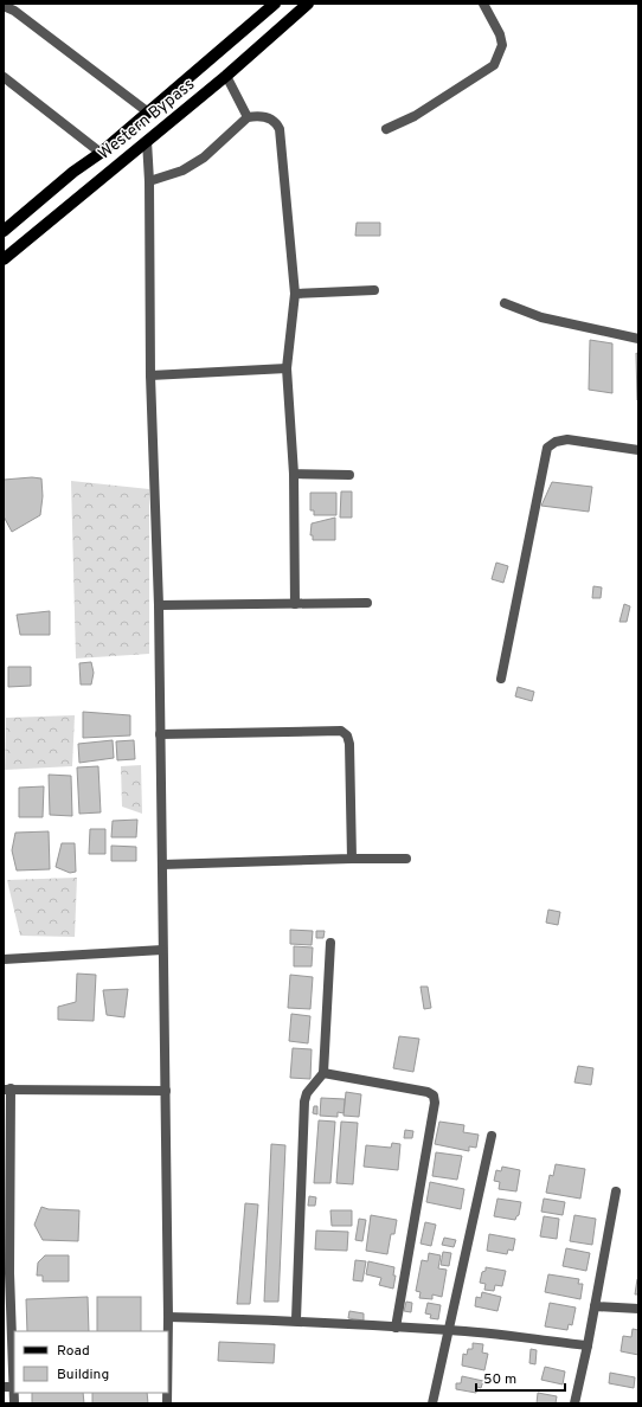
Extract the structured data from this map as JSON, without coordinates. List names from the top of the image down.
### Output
{
  "streets": {
    "main road": ["Western Bypass"]
  },
  "legend": ["Road", "Building"],
  "scale_bar": "50 m"
}
